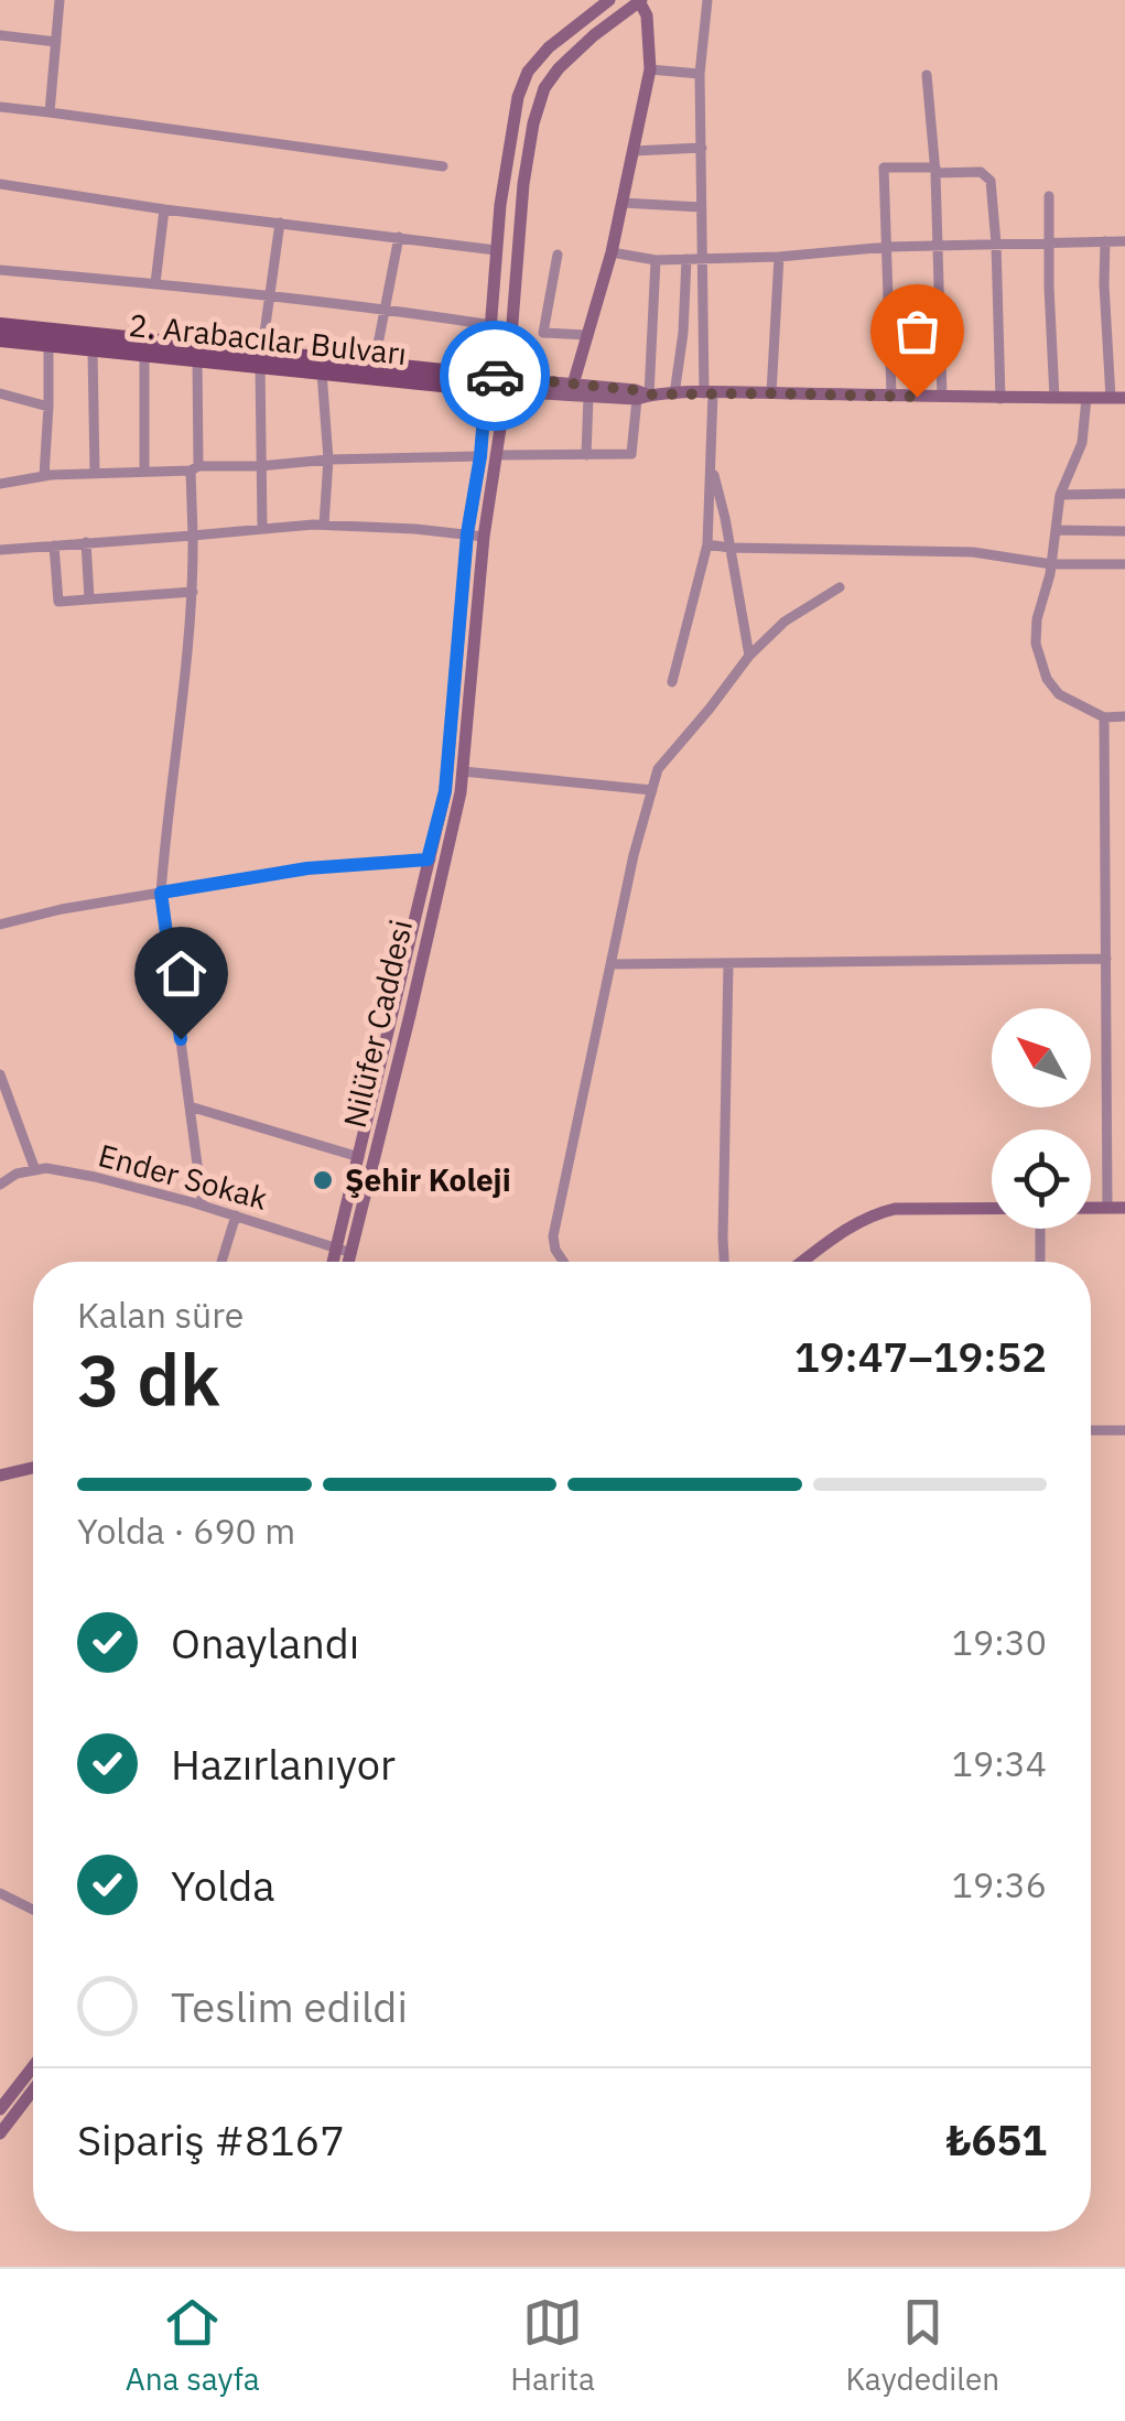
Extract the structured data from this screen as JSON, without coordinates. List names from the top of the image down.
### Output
{
  "streets": {
    "main road": ["2. Arabacılar Bulvarı"],
    "street": ["Nilüfer Caddesi", "Ender Sokak"]
  },
  "crossings": [
    ["Nilüfer Caddesi", "Ender Sokak"]
  ],
  "places": ["Şehir Koleji"],
  "north": "top left",
  "page": {
    "heading": ["3 dk", "Kalan süre", "19:47–19:52"],
    "panel": ["Sipariş #8167", "₺651"],
    "bar": "Yolda · 690 m",
    "list": [
      ["Onaylandı", "19:30"],
      ["Hazırlanıyor", "19:34"],
      ["Yolda", "19:36"],
      "Teslim edildi"
    ],
    "tabs": ["Ana sayfa", "Harita", "Kaydedilen"]
  }
}
